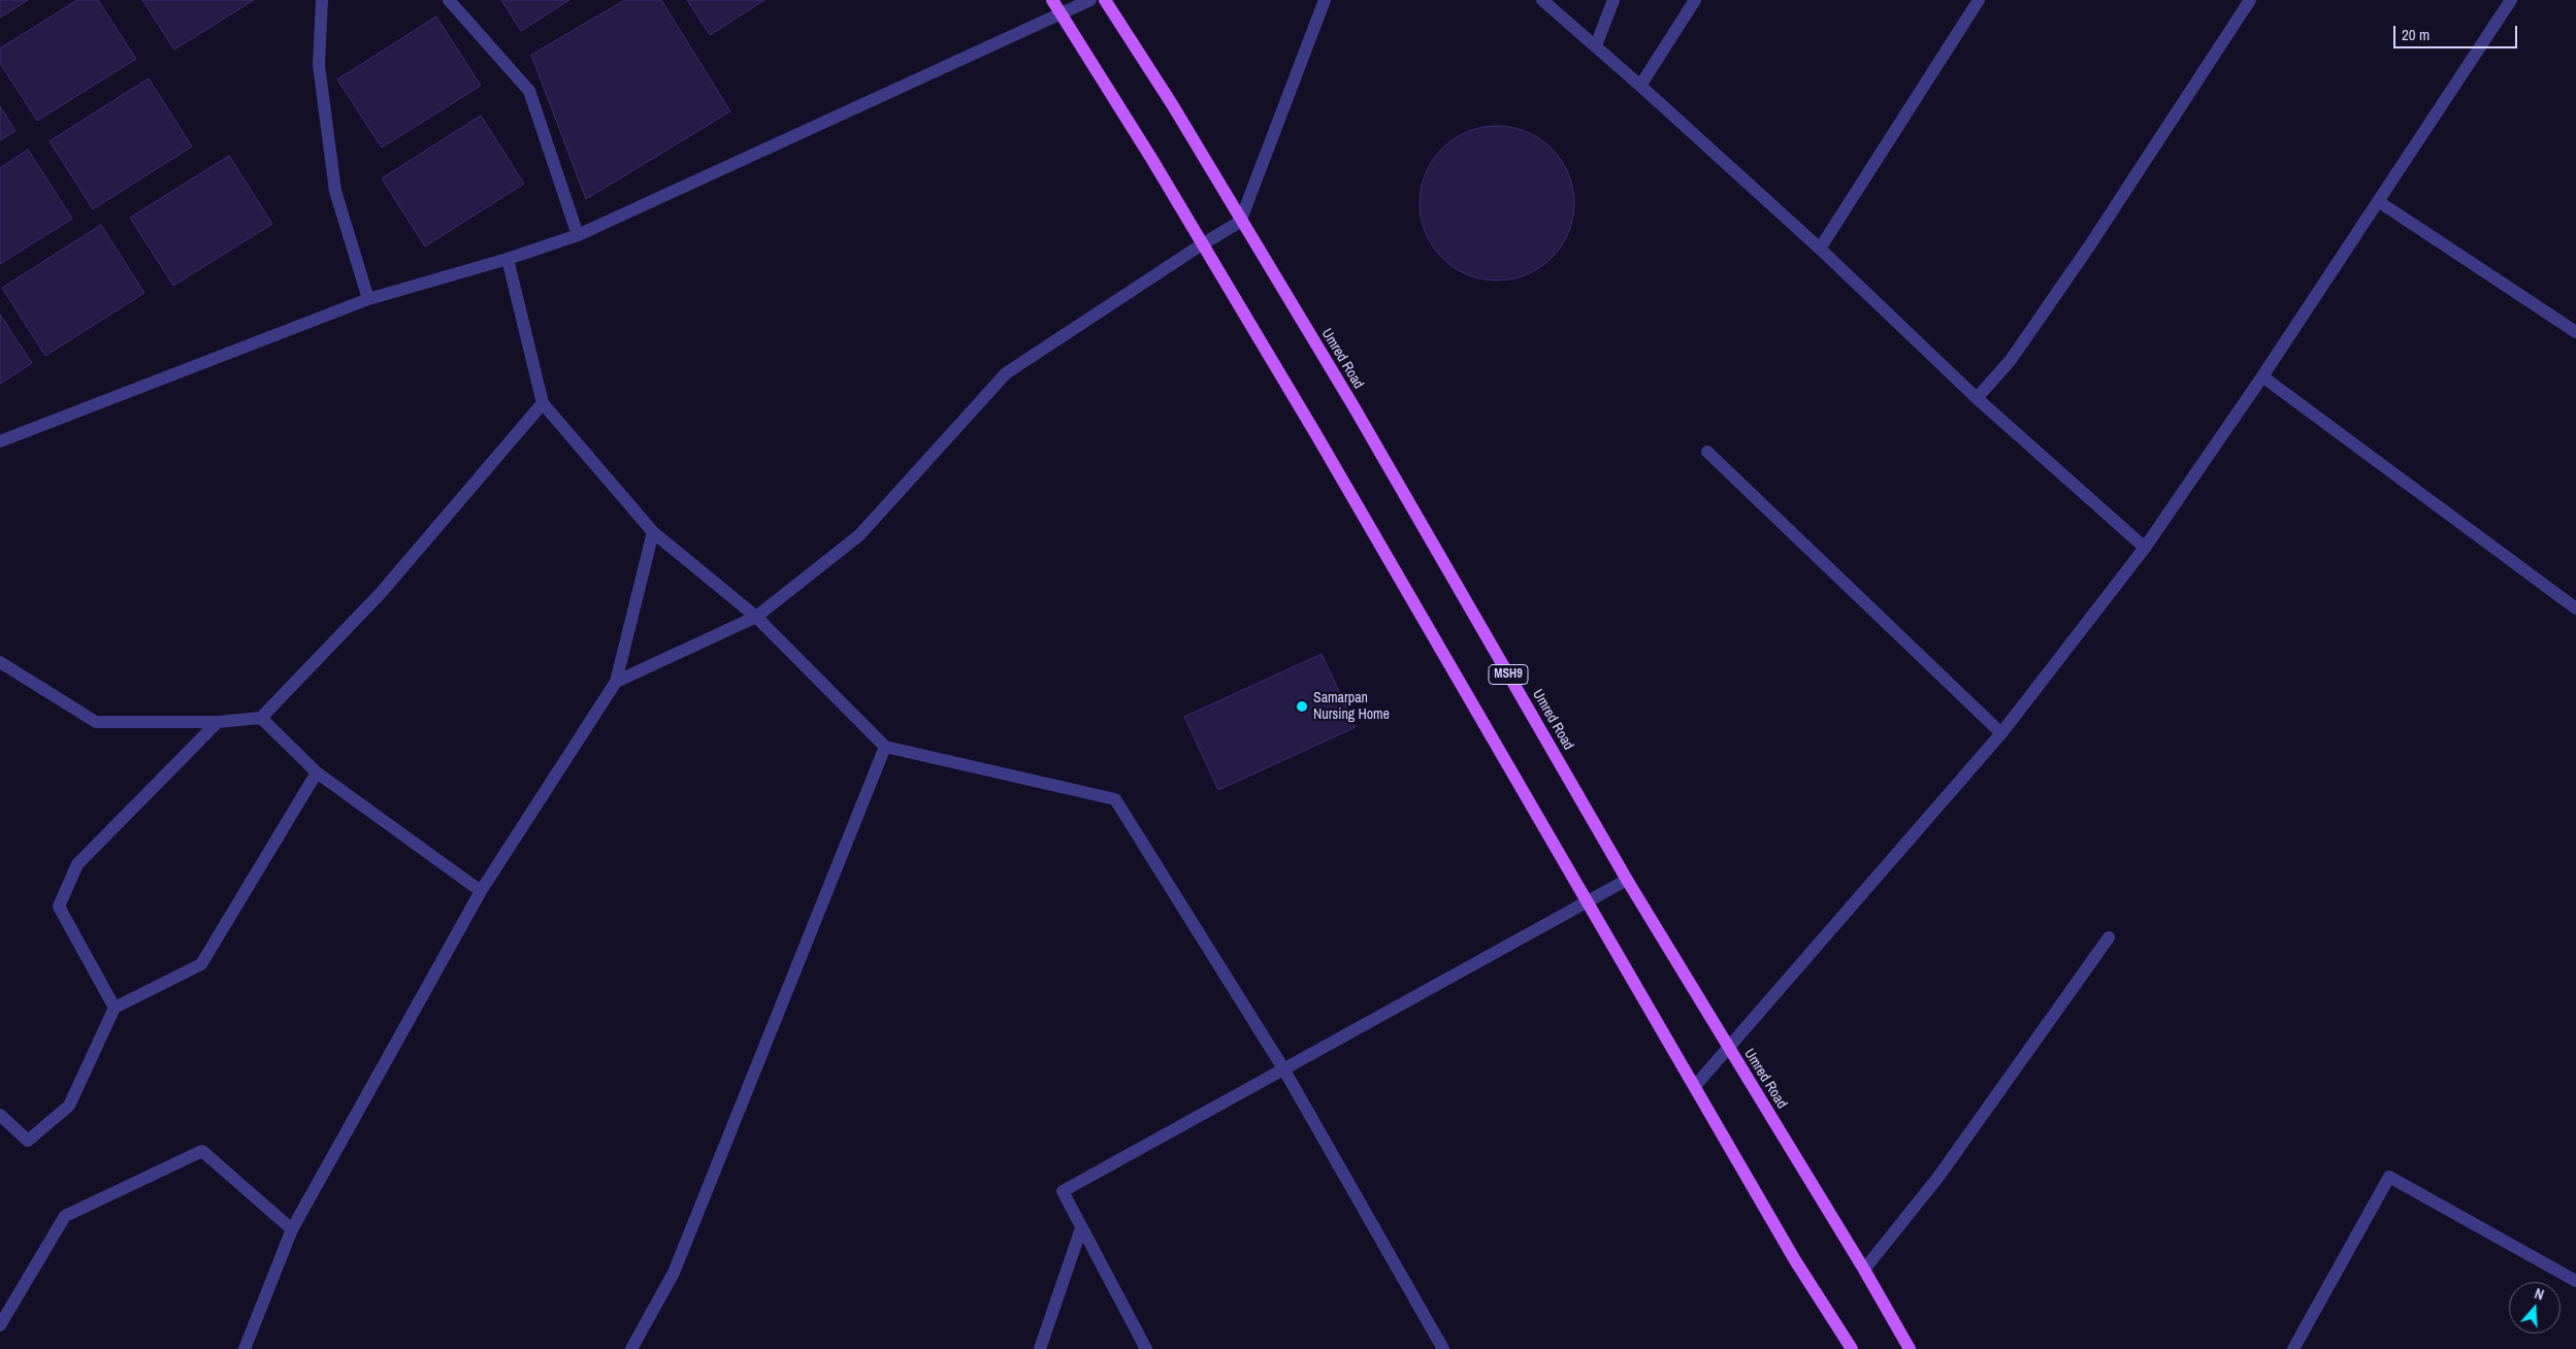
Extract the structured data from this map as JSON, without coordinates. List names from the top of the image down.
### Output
{
  "streets": {
    "main road": ["Umred Road", "MSH9"]
  },
  "places": ["Samarpan Nursing Home"],
  "scale_bar": "20 m",
  "north": "top"
}
